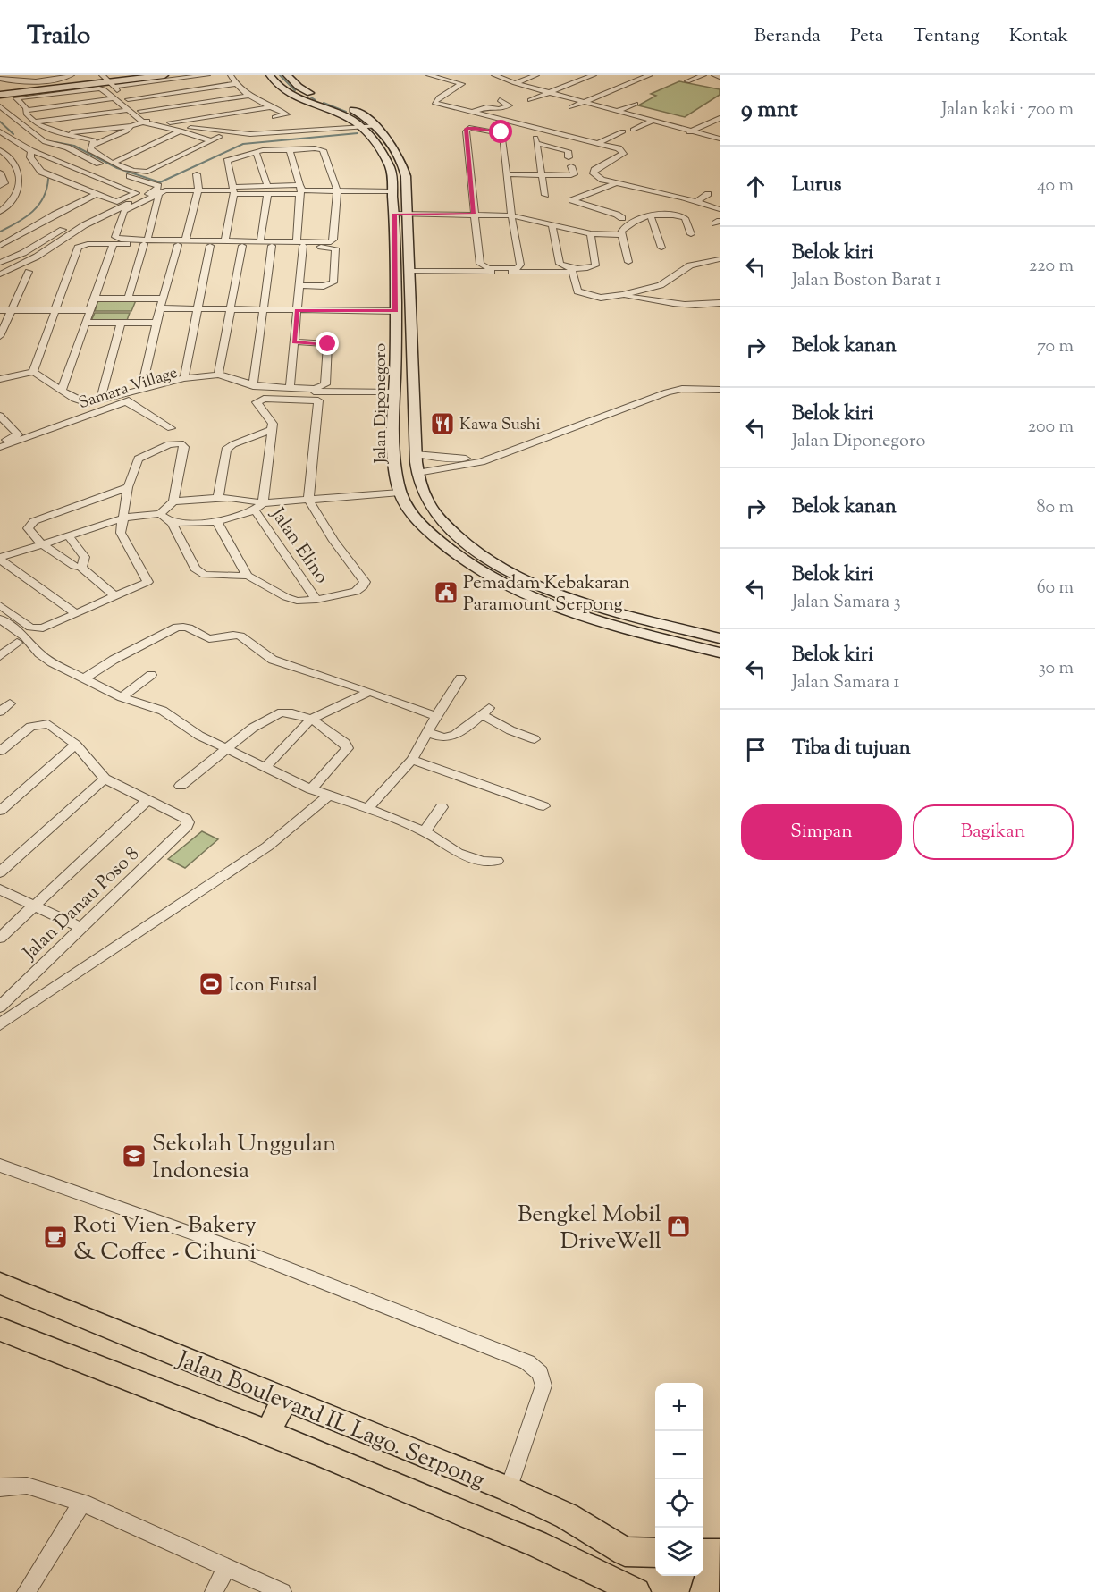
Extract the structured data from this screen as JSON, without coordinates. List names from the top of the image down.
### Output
{
  "streets": {
    "main road": ["Jalan Boulevard IL Lago. Serpong"],
    "street": [
      "Samara Village",
      "Jalan Diponegoro",
      "Jalan Elino",
      "Jalan Danau Poso 8"
    ]
  },
  "crossings": [
    ["Samara Village", "Jalan Diponegoro"]
  ],
  "places": {
    "restaurant": ["Kawa Sushi"],
    "public building": ["Pemadam Kebakaran Paramount Serpong"],
    "sports": ["Icon Futsal"],
    "school or university": ["Sekolah Unggulan Indonesia"],
    "shop": ["Bengkel Mobil DriveWell"],
    "cafe": ["Roti Vien - Bakery & Coffee - Cihuni"]
  },
  "page": {
    "header": "Trailo",
    "nav": [
      "Beranda",
      "Peta",
      "Tentang",
      "Kontak"
    ],
    "heading": ["9 mnt", "Jalan kaki · 700 m"],
    "list": [
      ["Lurus", "40 m"],
      ["Belok kiri", "Jalan Boston Barat 1", "220 m"],
      ["Belok kanan", "70 m"],
      ["Belok kiri", "Jalan Diponegoro", "200 m"],
      ["Belok kanan", "80 m"],
      ["Belok kiri", "Jalan Samara 3", "60 m"],
      ["Belok kiri", "Jalan Samara 1", "30 m"],
      "Tiba di tujuan"
    ],
    "buttons": ["Simpan", "Bagikan"],
    "map_buttons": ["+", "−"]
  }
}
